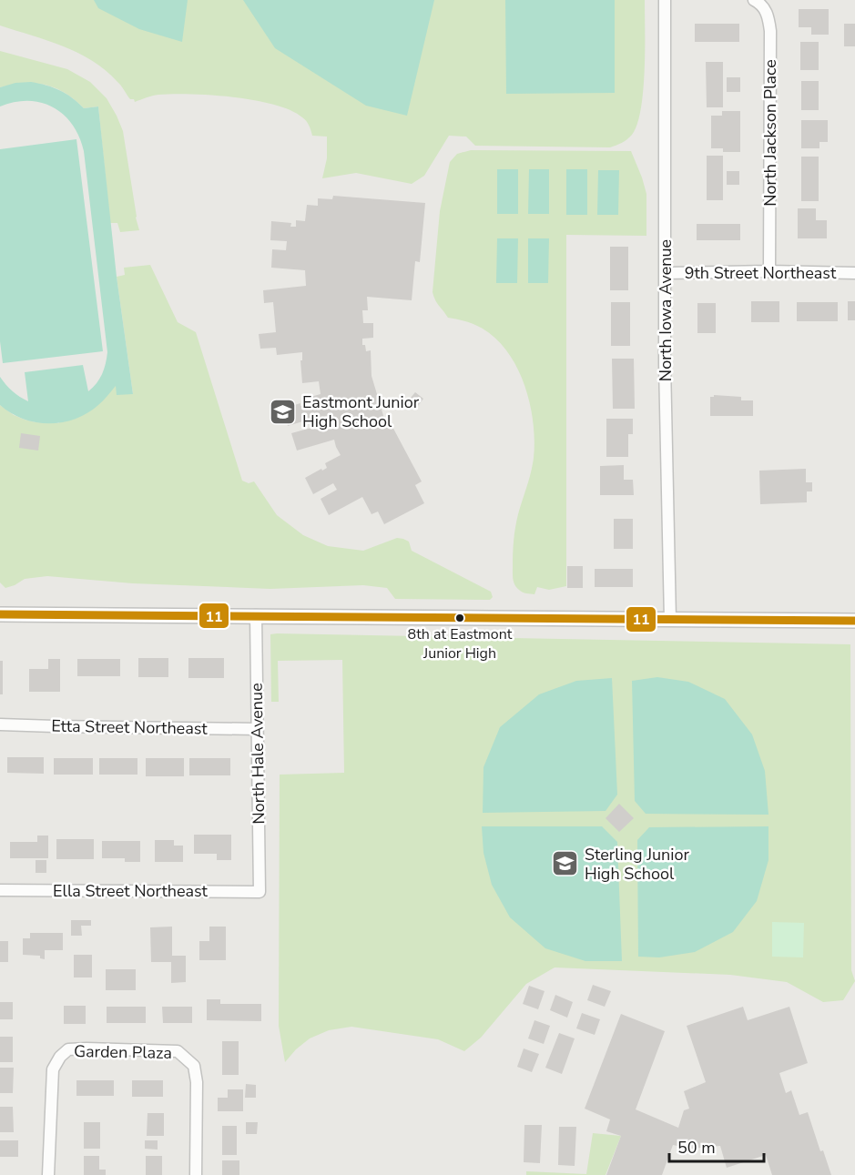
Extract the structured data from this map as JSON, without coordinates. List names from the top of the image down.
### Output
{
  "streets": {
    "street": [
      "North Jackson Place",
      "9th Street Northeast",
      "North Iowa Avenue",
      "Etta Street Northeast",
      "North Hale Avenue",
      "Ella Street Northeast",
      "Garden Plaza"
    ]
  },
  "crossings": [
    ["North Jackson Place", "9th Street Northeast"],
    ["9th Street Northeast", "North Iowa Avenue"],
    ["Etta Street Northeast", "North Hale Avenue"],
    ["North Hale Avenue", "Ella Street Northeast"]
  ],
  "places": {
    "school or university": ["Eastmont Junior High School", "Sterling Junior High School"],
    "other": ["8th at Eastmont Junior High"]
  },
  "lines": ["transit line 11"],
  "scale_bar": "50 m"
}
